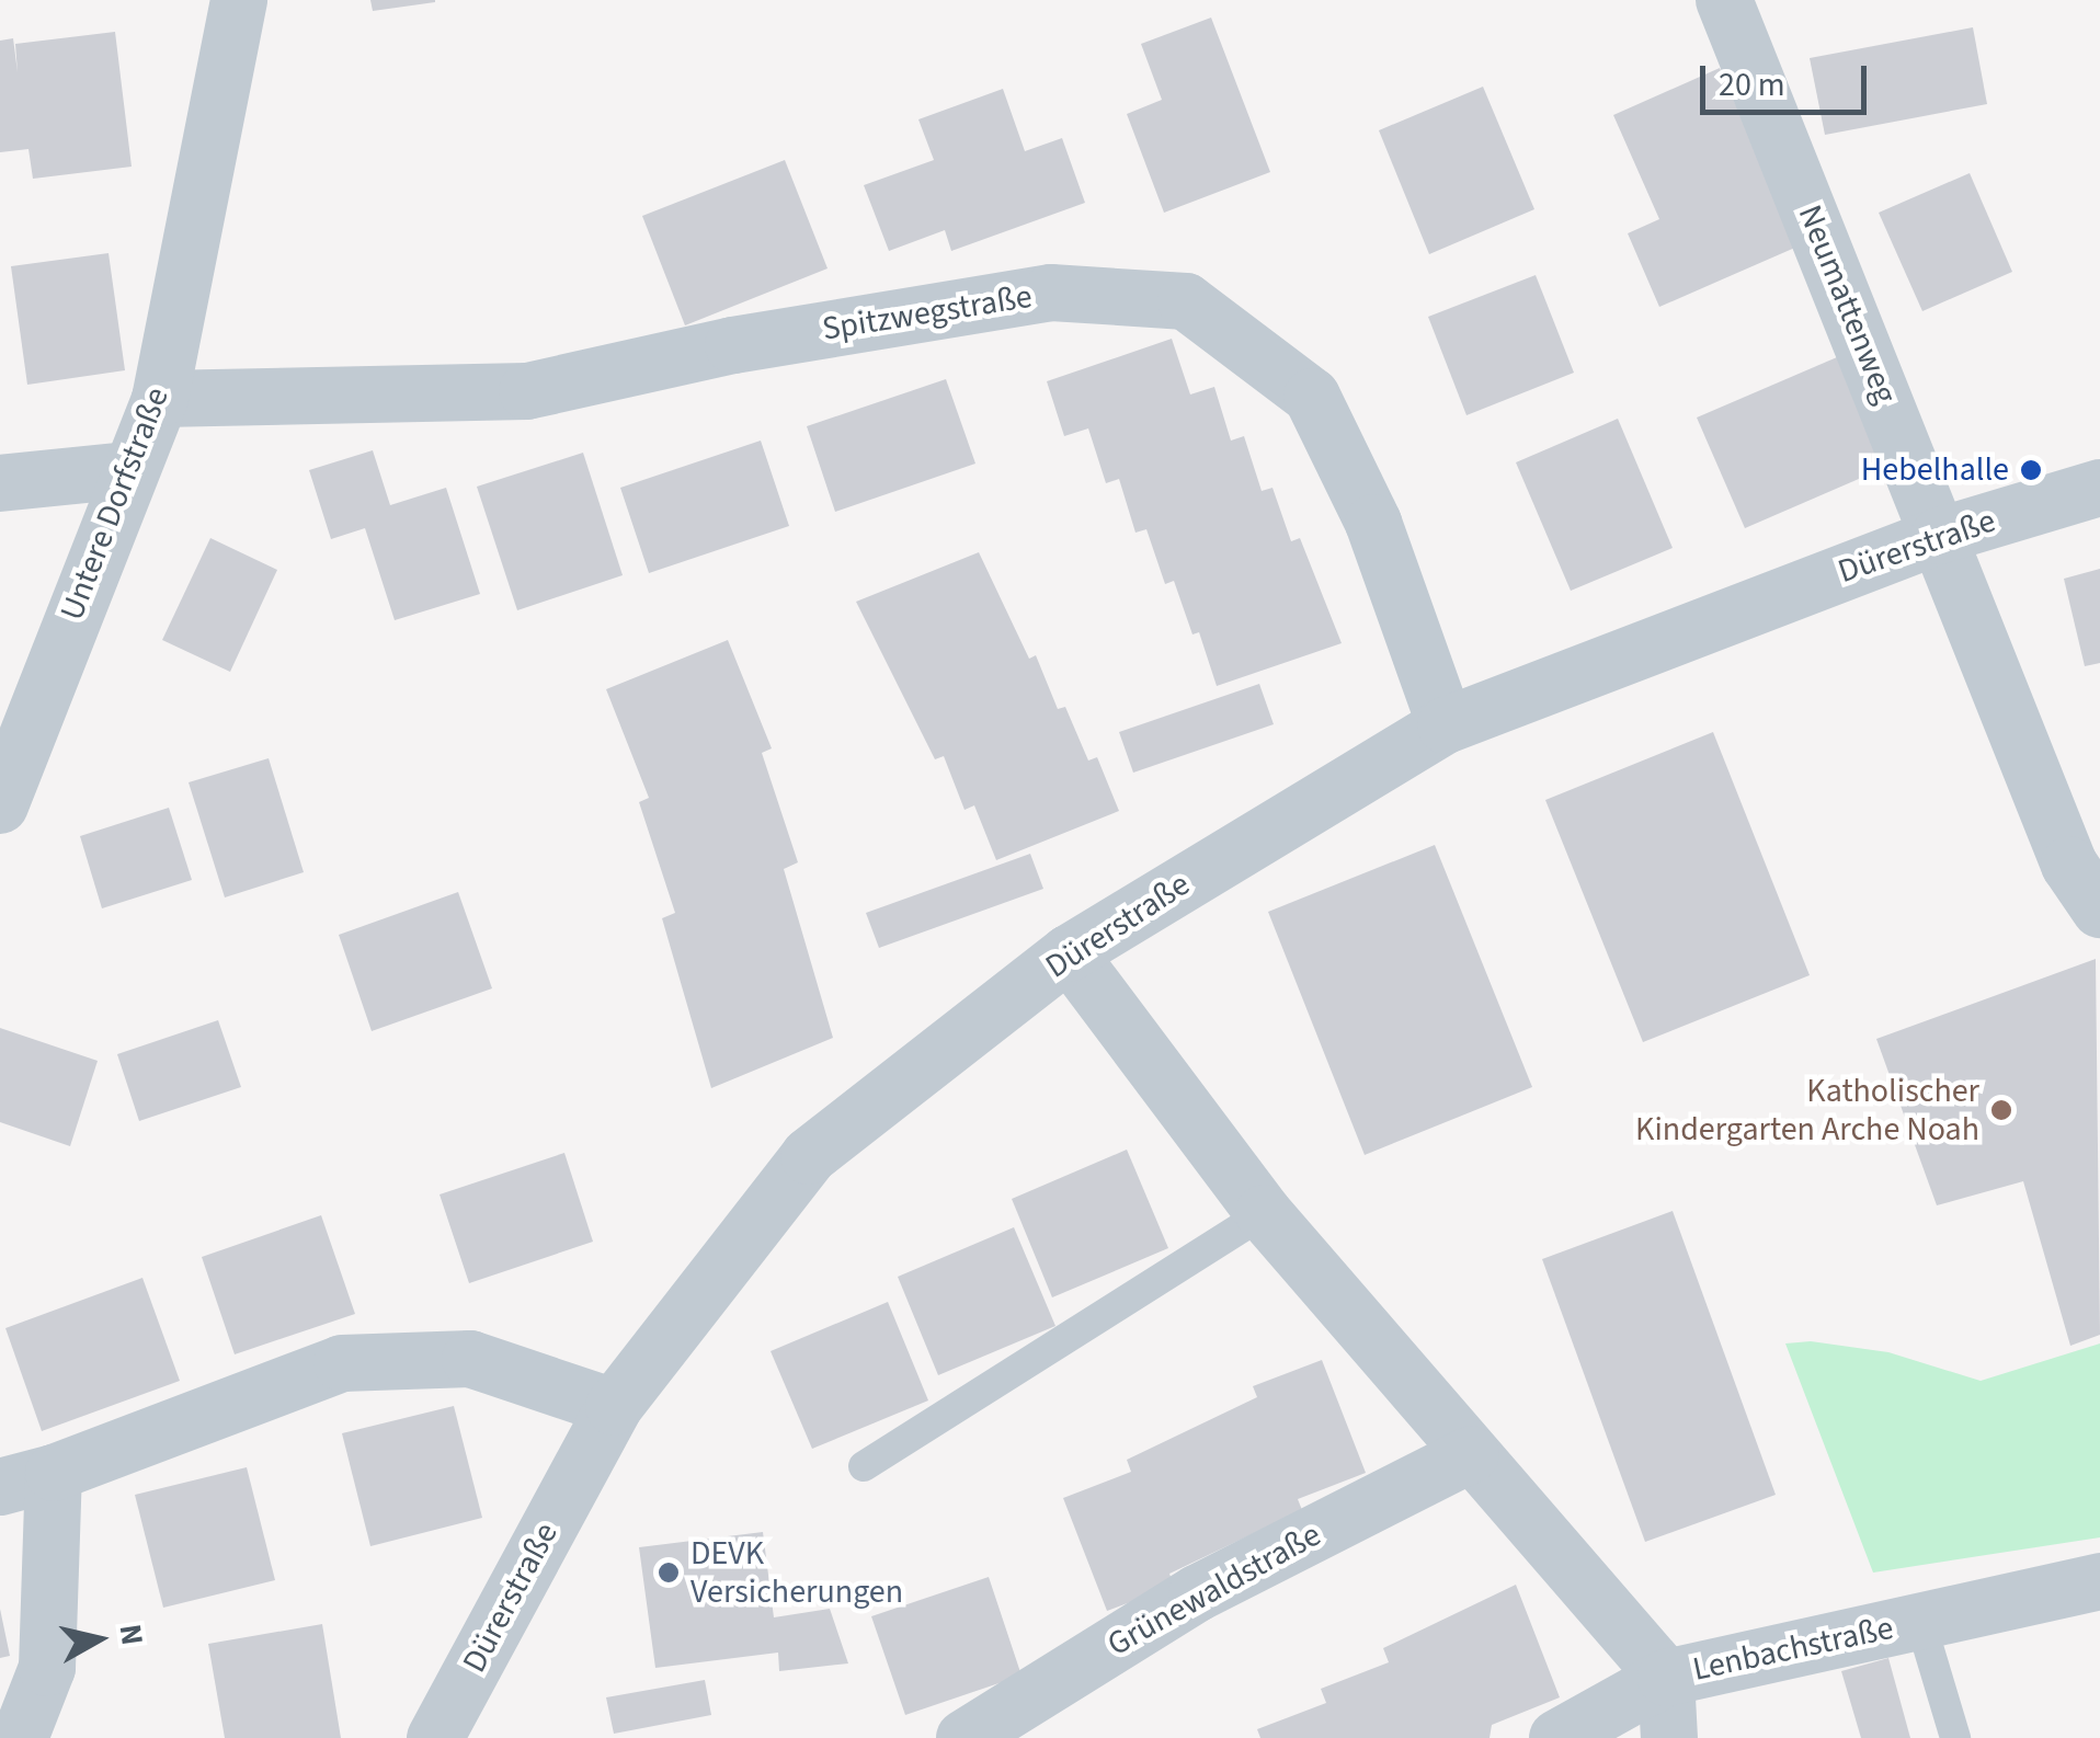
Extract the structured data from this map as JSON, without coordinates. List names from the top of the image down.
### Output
{
  "streets": {
    "street": [
      "Neumattenweg",
      "Spitzwegstraße",
      "Untere Dorfstraße",
      "Dürerstraße",
      "Grünewaldstraße",
      "Lenbachstraße"
    ]
  },
  "crossings": [
    ["Neumattenweg", "Dürerstraße"],
    ["Spitzwegstraße", "Untere Dorfstraße"],
    ["Spitzwegstraße", "Dürerstraße"]
  ],
  "places": ["Hebelhalle", "Katholischer Kindergarten Arche Noah", "DEVK Versicherungen"],
  "scale_bar": "20 m",
  "north": "right"
}
